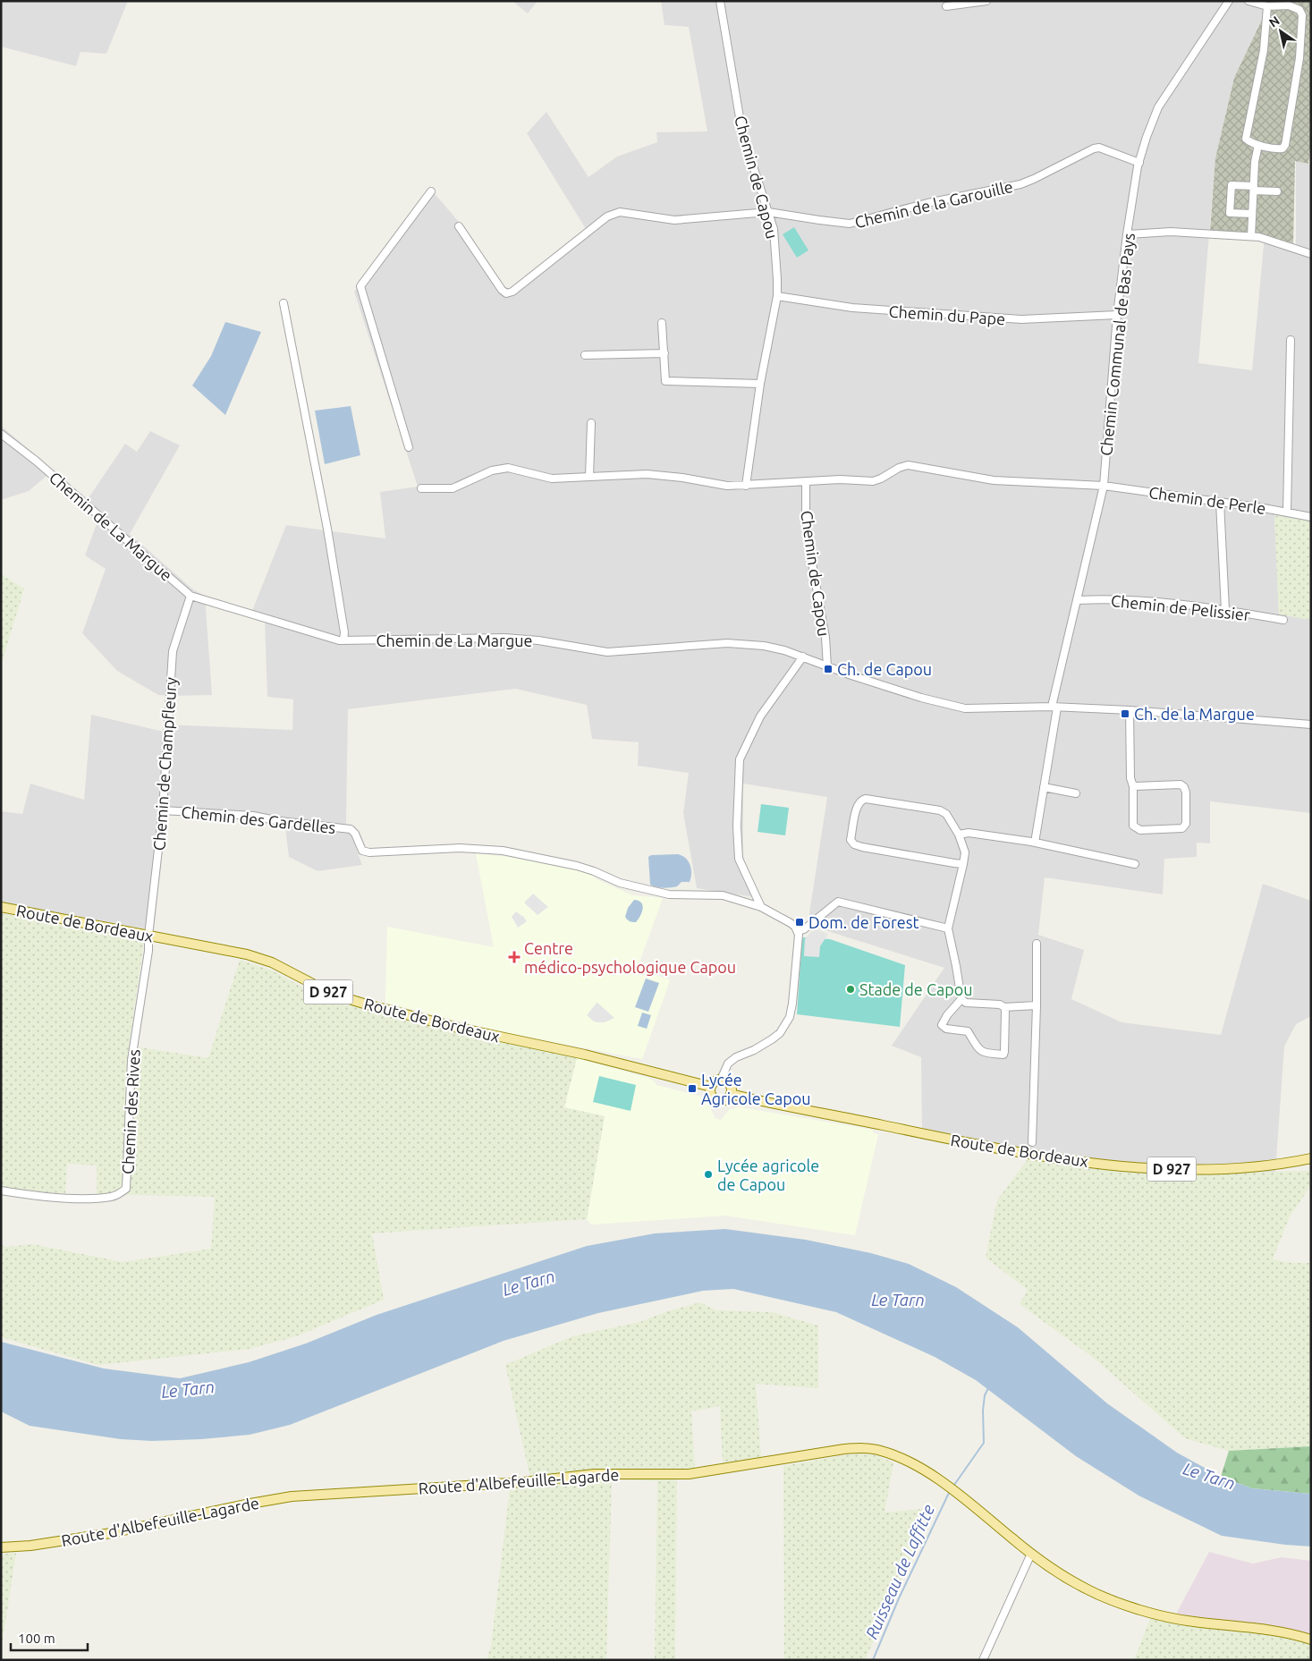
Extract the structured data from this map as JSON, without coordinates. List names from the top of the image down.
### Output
{
  "streets": {
    "main road": ["Route de Bordeaux", "D 927", "Route d'Albefeuille-Lagarde"],
    "street": [
      "Chemin de Capou",
      "Chemin de la Garouille",
      "Chemin du Pape",
      "Chemin Communal de Bas Pays",
      "Chemin de Perle",
      "Chemin de La Margue",
      "Chemin de Pelissier",
      "Chemin de Champfleury",
      "Chemin des Gardelles",
      "Chemin des Rives"
    ]
  },
  "crossings": [
    ["Chemin de Capou", "Chemin de la Garouille"],
    ["Chemin de Capou", "Chemin du Pape"],
    ["Chemin de Capou", "Chemin de Perle"],
    ["Chemin de Capou", "Chemin de La Margue"],
    ["Chemin de Capou", "Chemin des Gardelles"],
    ["Chemin de la Garouille", "Chemin Communal de Bas Pays"],
    ["Chemin du Pape", "Chemin Communal de Bas Pays"],
    ["Chemin Communal de Bas Pays", "Chemin de Perle"],
    ["Chemin Communal de Bas Pays", "Chemin de La Margue"],
    ["Chemin Communal de Bas Pays", "Chemin de Pelissier"],
    ["Chemin de La Margue", "Chemin de Champfleury"],
    ["Chemin de Champfleury", "Chemin des Gardelles"],
    ["Chemin de Champfleury", "Route de Bordeaux"],
    ["Chemin de Champfleury", "Chemin des Rives"],
    ["Route de Bordeaux", "Chemin des Rives"]
  ],
  "water": ["Le Tarn", "Ruisseau de Laffitte"],
  "places": {
    "transit": [
      "Ch. de Capou",
      "Ch. de la Margue",
      "Dom. de Forest",
      "Lycée Agricole Capou"
    ],
    "health": ["Centre médico-psychologique Capou"],
    "other": ["Stade de Capou", "Lycée agricole de Capou"]
  },
  "scale_bar": "100 m",
  "north": "top left"
}
